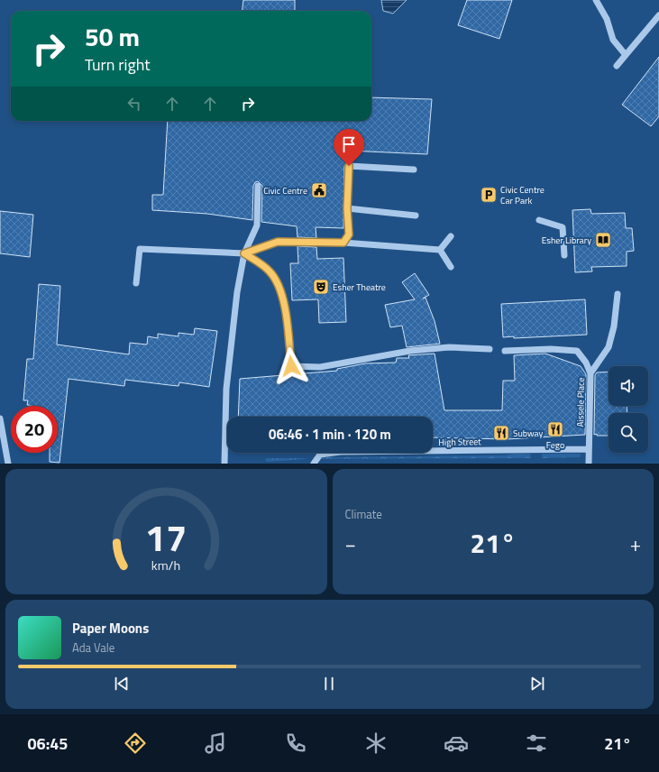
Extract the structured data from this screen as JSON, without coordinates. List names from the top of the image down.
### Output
{
  "streets": {
    "street": ["Aissele Place", "High Street"]
  },
  "crossings": [
    ["Aissele Place", "High Street"]
  ],
  "places": {
    "public building": ["Civic Centre"],
    "parking": ["Civic Centre Car Park"],
    "library": ["Esher Library"],
    "theatre": ["Esher Theatre"],
    "restaurant": ["Fego", "Subway"]
  },
  "page": {
    "turn": ["50 m", "Turn right"],
    "limit": "20",
    "trip": "06:46 · 1 min · 120 m",
    "tile": "Climate",
    "heat": ["−", "21°", "+"],
    "song": ["Paper Moons", "Ada Vale"],
    "tabs": ["06:45", "21°"],
    "gauge": ["17", "km/h"]
  }
}
